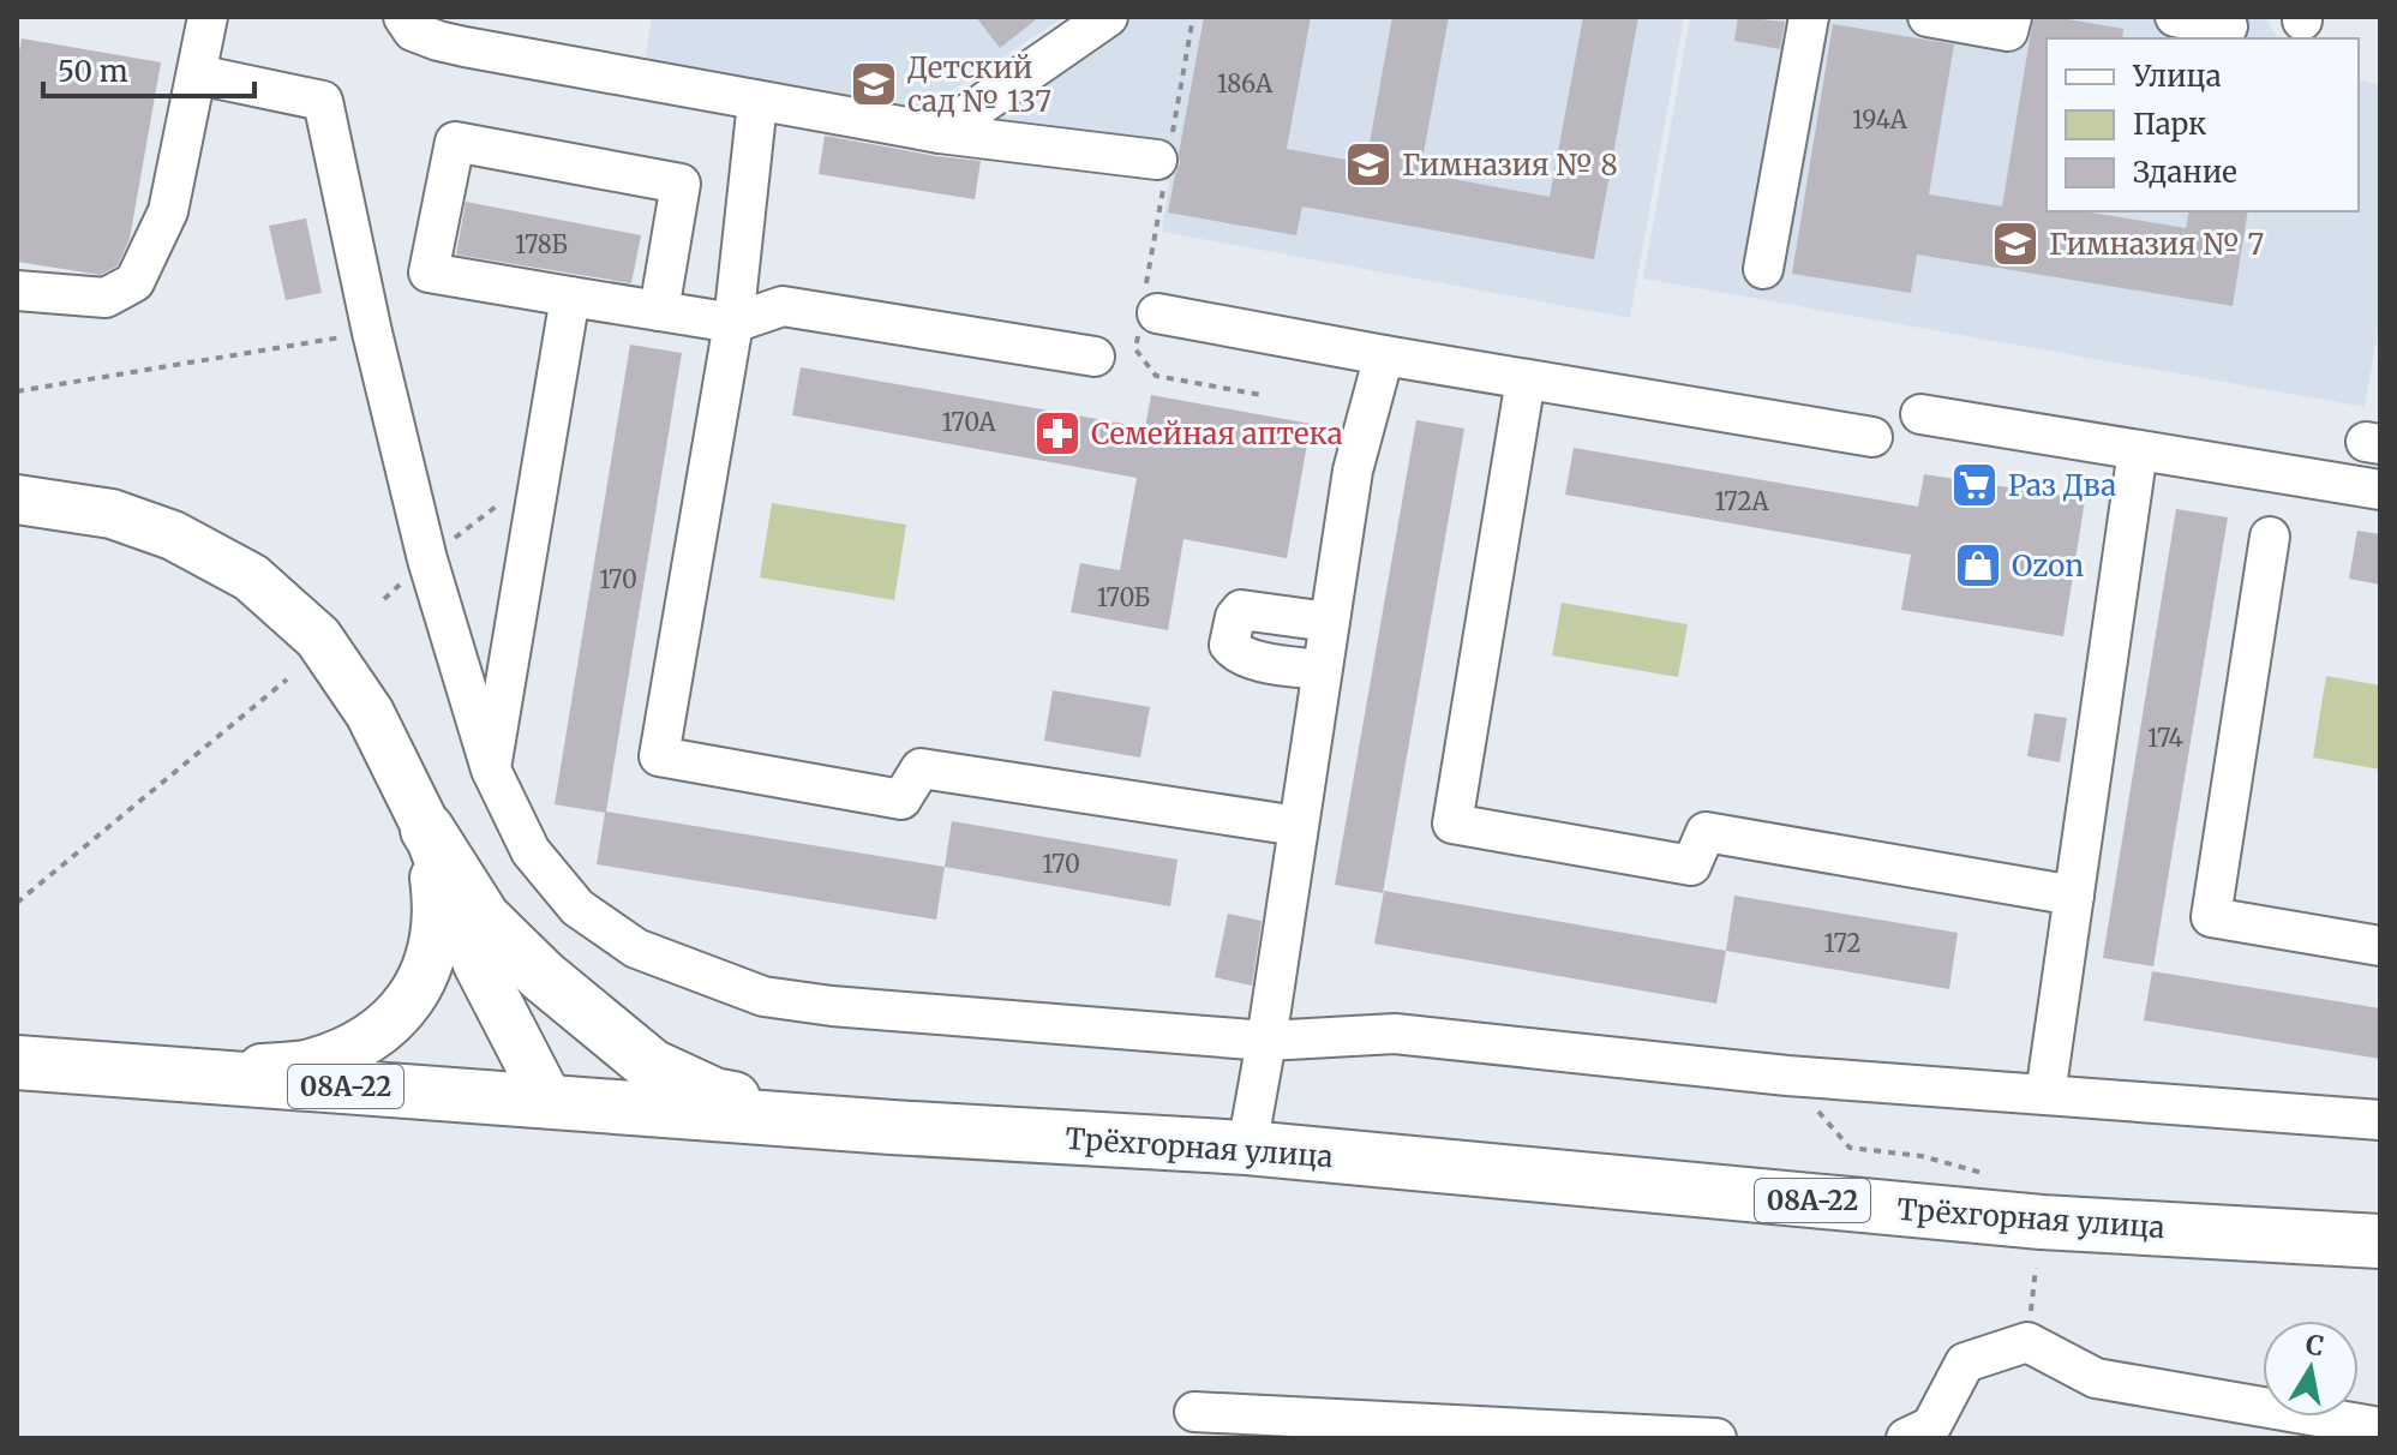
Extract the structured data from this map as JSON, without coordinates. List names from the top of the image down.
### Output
{
  "streets": {
    "highway": ["08А-22", "Трёхгорная улица"]
  },
  "places": {
    "school or university": ["Детский сад № 137", "Гимназия № 8", "Гимназия № 7"],
    "pharmacy": ["Семейная аптека"],
    "supermarket": ["Раз Два"],
    "shop": ["Ozon"]
  },
  "house_numbers": [
    "186А",
    "194А",
    "178Б",
    "170А",
    "172А",
    "170",
    "170Б",
    "174",
    "170",
    "172"
  ],
  "legend": ["Улица", "Парк", "Здание"],
  "scale_bar": "50 m",
  "north": "top"
}
